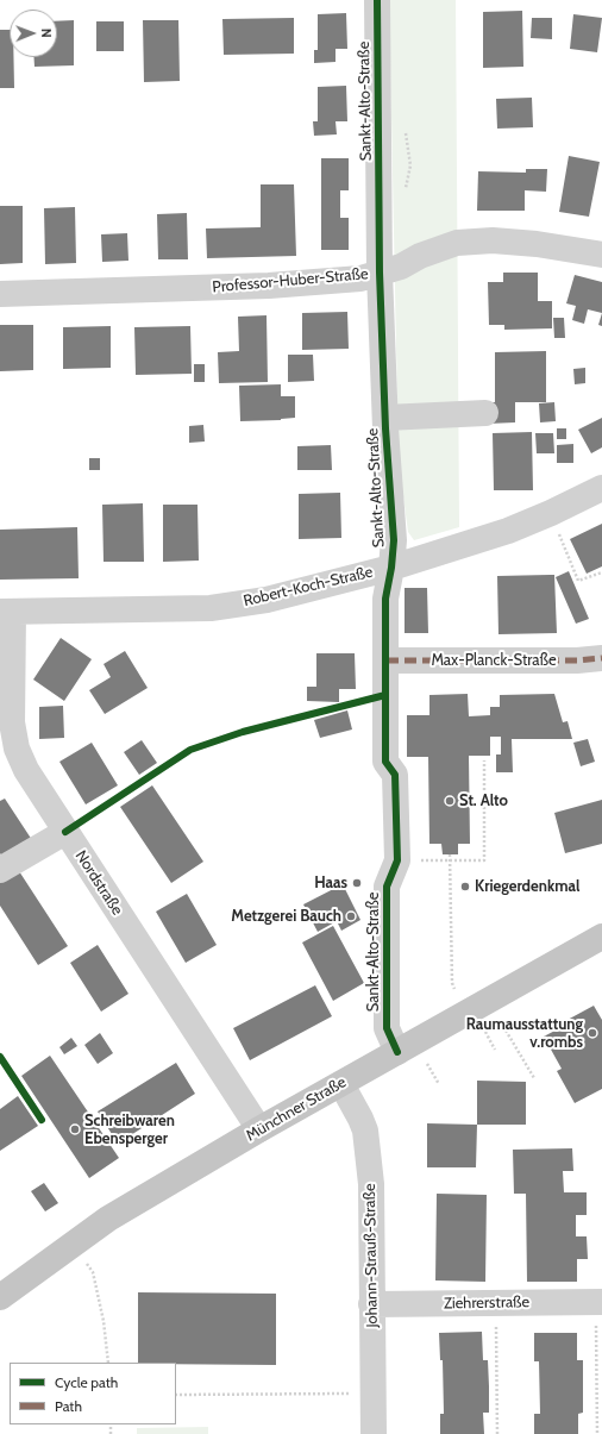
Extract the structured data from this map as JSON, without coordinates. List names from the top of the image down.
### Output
{
  "streets": {
    "main road": ["Münchner Straße"],
    "street": [
      "Sankt-Alto-Straße",
      "Professor-Huber-Straße",
      "Robert-Koch-Straße",
      "Max-Planck-Straße",
      "Nordstraße",
      "Johann-Strauß-Straße",
      "Ziehrerstraße"
    ]
  },
  "crossings": [
    ["Sankt-Alto-Straße", "Professor-Huber-Straße"],
    ["Sankt-Alto-Straße", "Robert-Koch-Straße"],
    ["Sankt-Alto-Straße", "Max-Planck-Straße"],
    ["Sankt-Alto-Straße", "Münchner Straße"],
    ["Robert-Koch-Straße", "Nordstraße"],
    ["Nordstraße", "Münchner Straße"],
    ["Münchner Straße", "Johann-Strauß-Straße"],
    ["Johann-Strauß-Straße", "Ziehrerstraße"]
  ],
  "places": [
    "St. Alto",
    "Haas",
    "Kriegerdenkmal",
    "Metzgerei Bauch",
    "Raumausstattung v.rombs",
    "Schreibwaren Ebensperger"
  ],
  "legend": ["Cycle path", "Path"],
  "north": "right"
}
